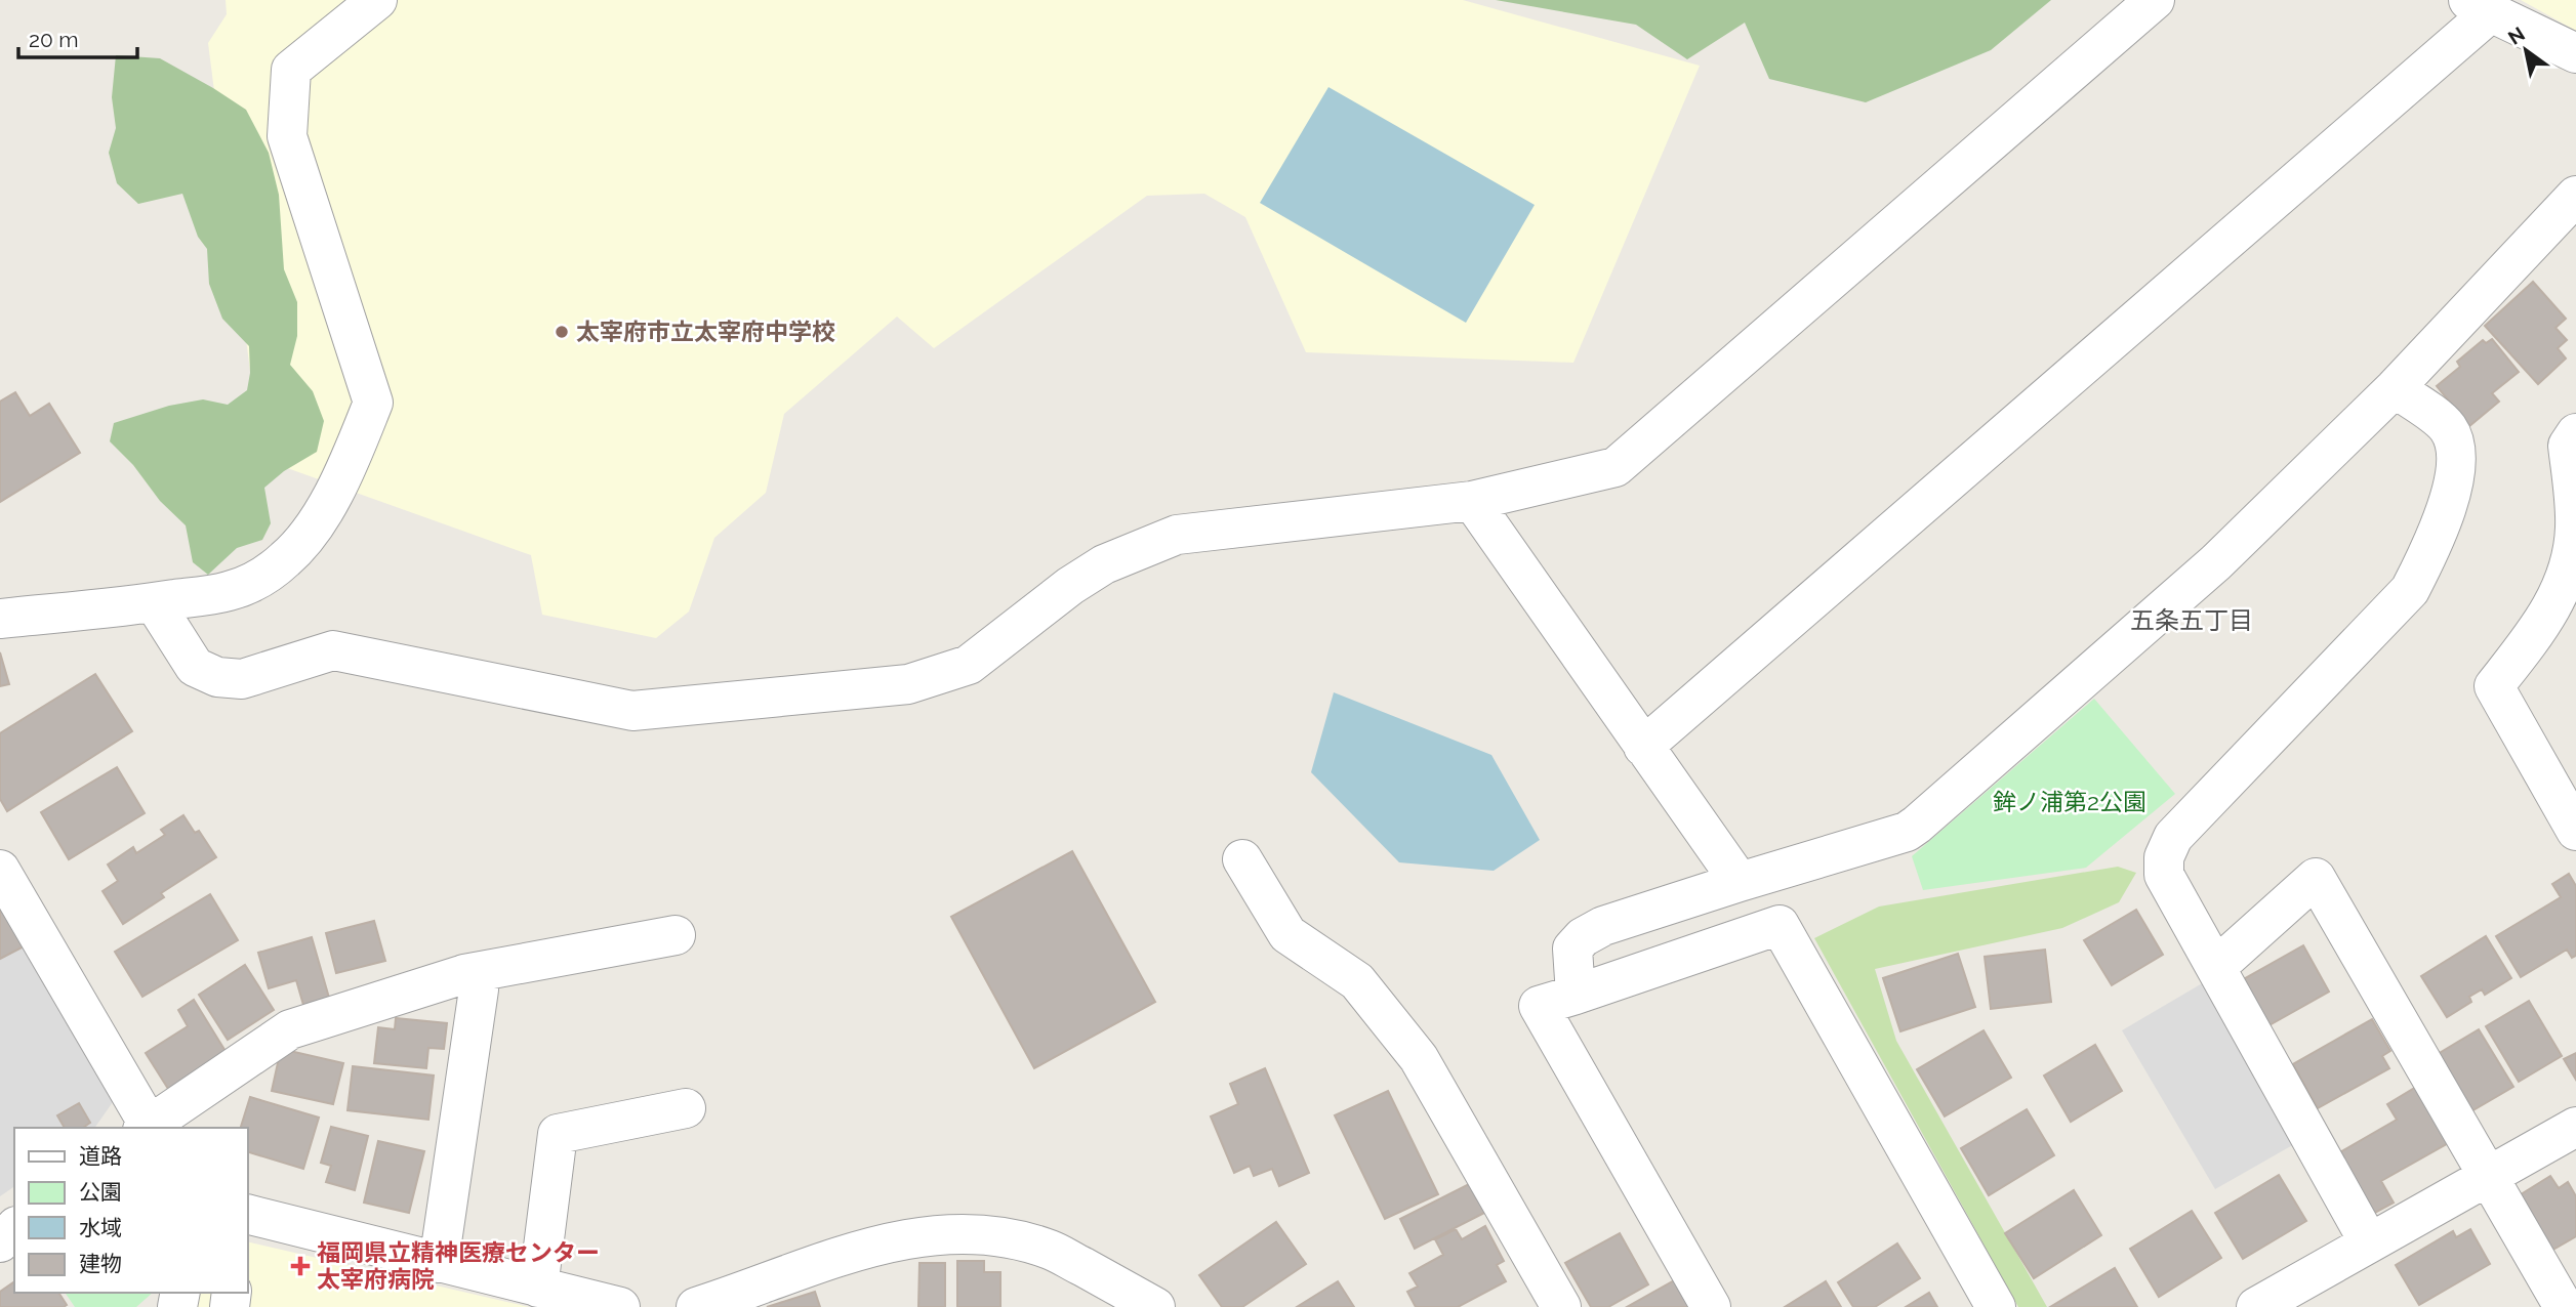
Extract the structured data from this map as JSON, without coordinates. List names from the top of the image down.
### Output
{
  "districts": ["五条五丁目"],
  "parks": ["鉾ノ浦第2公園"],
  "places": {
    "other": ["太宰府市立太宰府中学校"],
    "health": ["福岡県立精神医療センター 太宰府病院"]
  },
  "legend": [
    "道路",
    "公園",
    "水域",
    "建物"
  ],
  "scale_bar": "20 m",
  "north": "top left"
}
